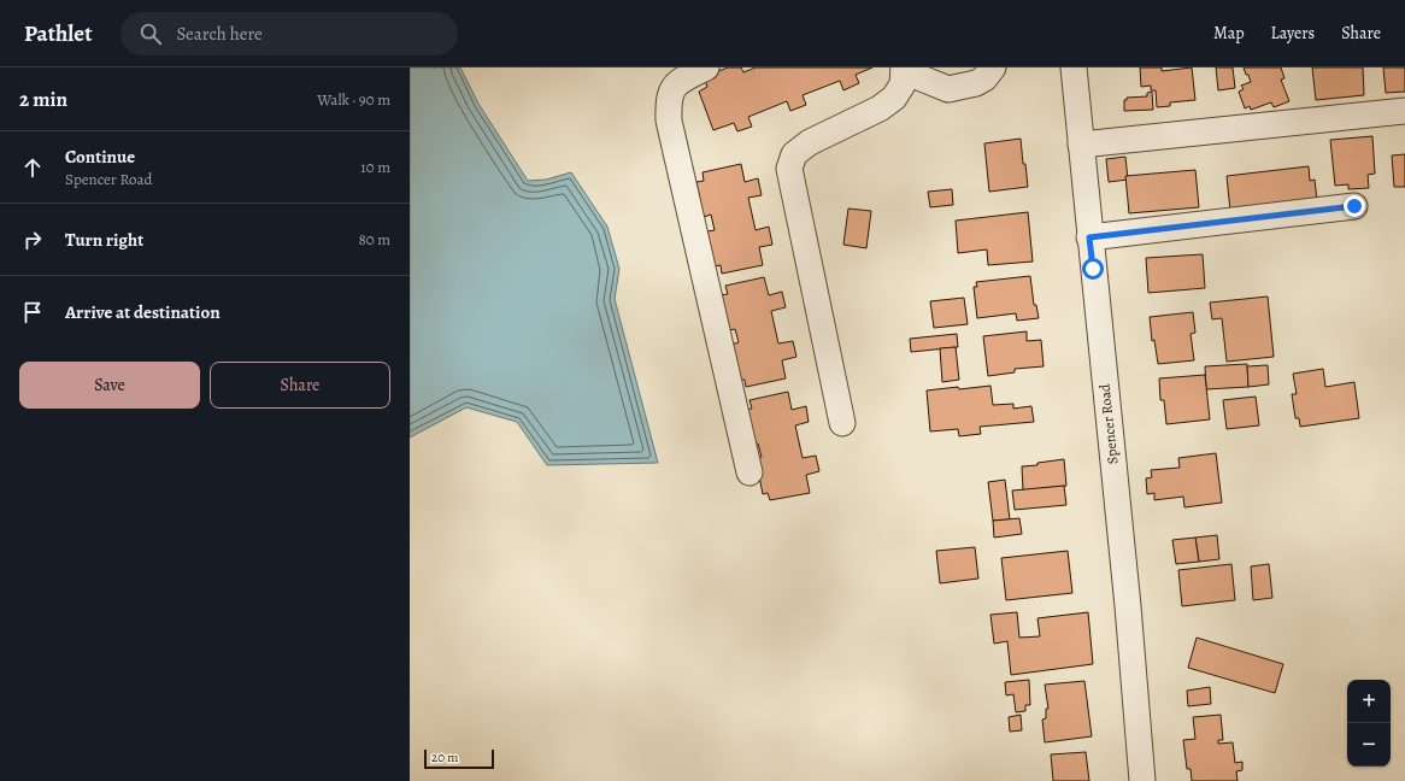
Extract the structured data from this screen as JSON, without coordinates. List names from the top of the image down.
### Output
{
  "streets": {
    "street": ["Spencer Road"]
  },
  "scale_bar": "20 m",
  "page": {
    "header": "Pathlet",
    "search": "Search here",
    "nav": ["Map", "Layers", "Share"],
    "heading": ["2 min", "Walk · 90 m"],
    "list": [
      ["Continue", "Spencer Road", "10 m"],
      ["Turn right", "80 m"],
      "Arrive at destination"
    ],
    "buttons": ["Save", "Share"],
    "map_buttons": ["+", "−"],
    "scale": "20 m"
  }
}
